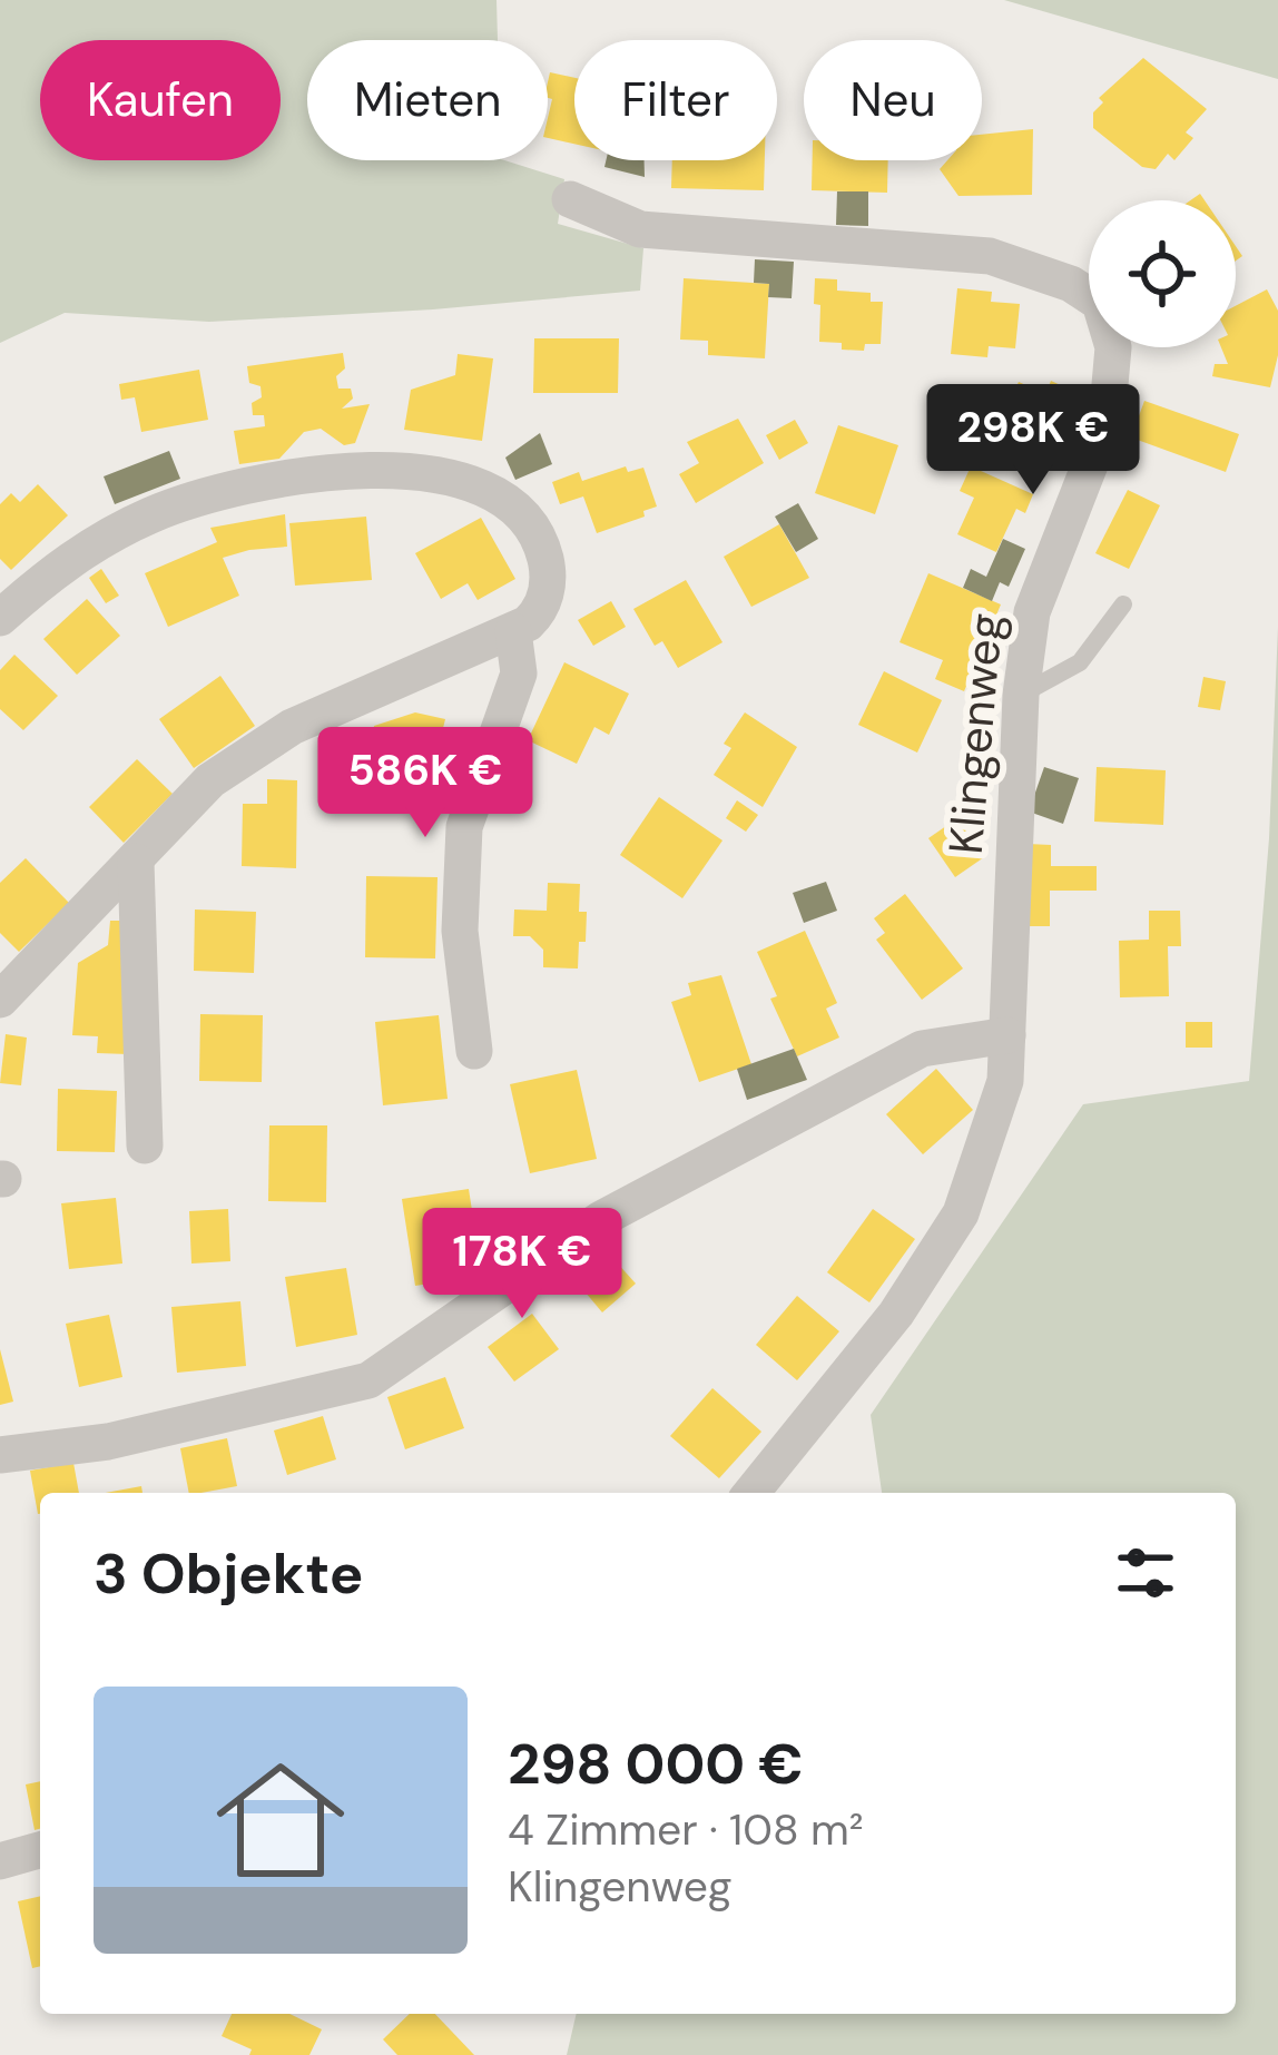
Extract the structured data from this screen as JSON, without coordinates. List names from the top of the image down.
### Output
{
  "streets": {
    "street": ["Klingenweg"]
  },
  "page": {
    "chip": [
      "Kaufen",
      "Mieten",
      "Filter",
      "Neu"
    ],
    "price": ["298K €", "586K €", "178K €"],
    "heading": "3 Objekte",
    "list": [
      {
        "name": "298 000 €",
        "note": "4 Zimmer · 108 m² · Klingenweg"
      }
    ]
  }
}
